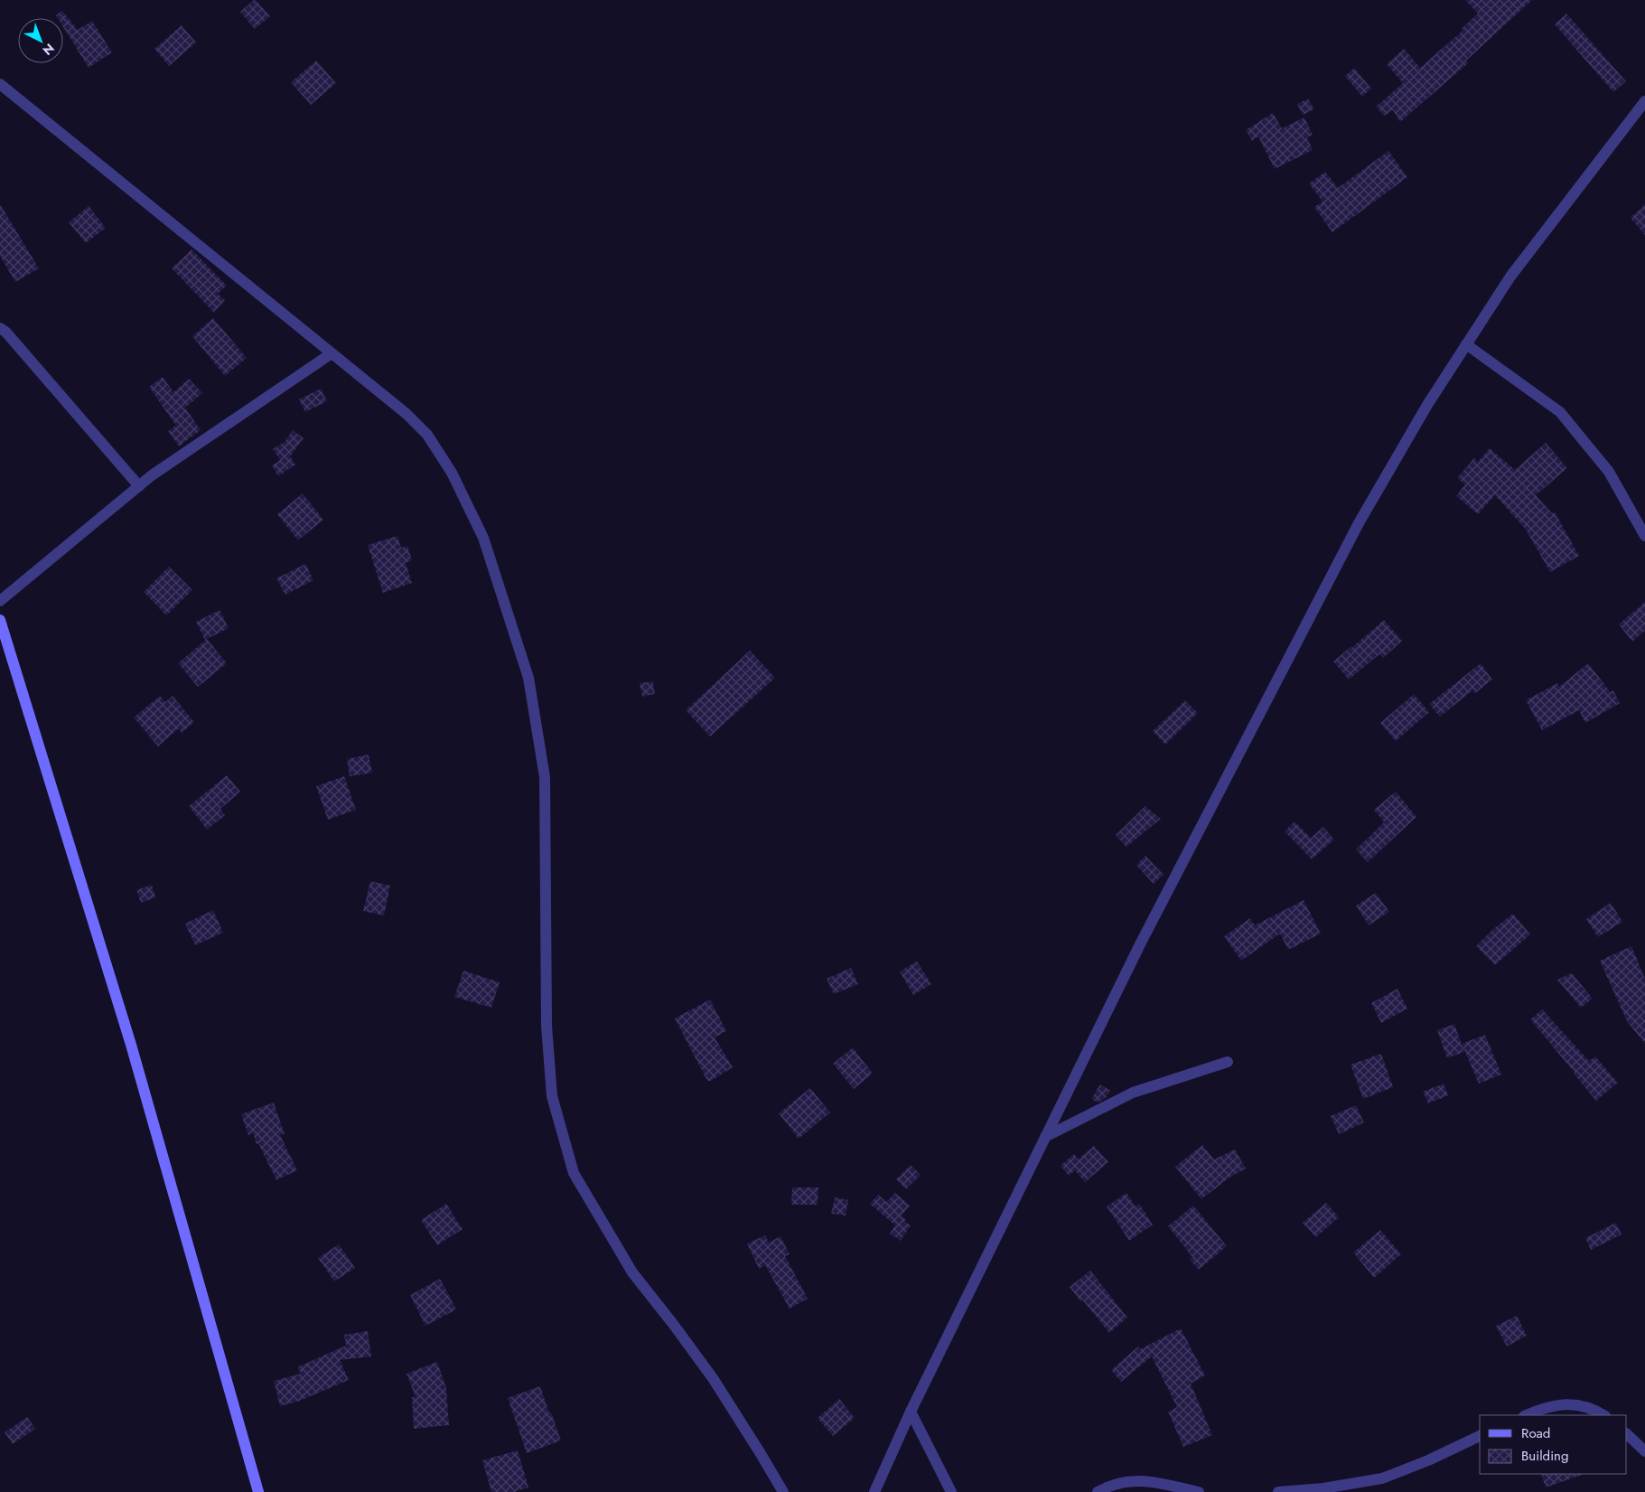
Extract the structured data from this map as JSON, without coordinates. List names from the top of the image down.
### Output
{
  "legend": ["Road", "Building"],
  "north": "bottom right"
}
